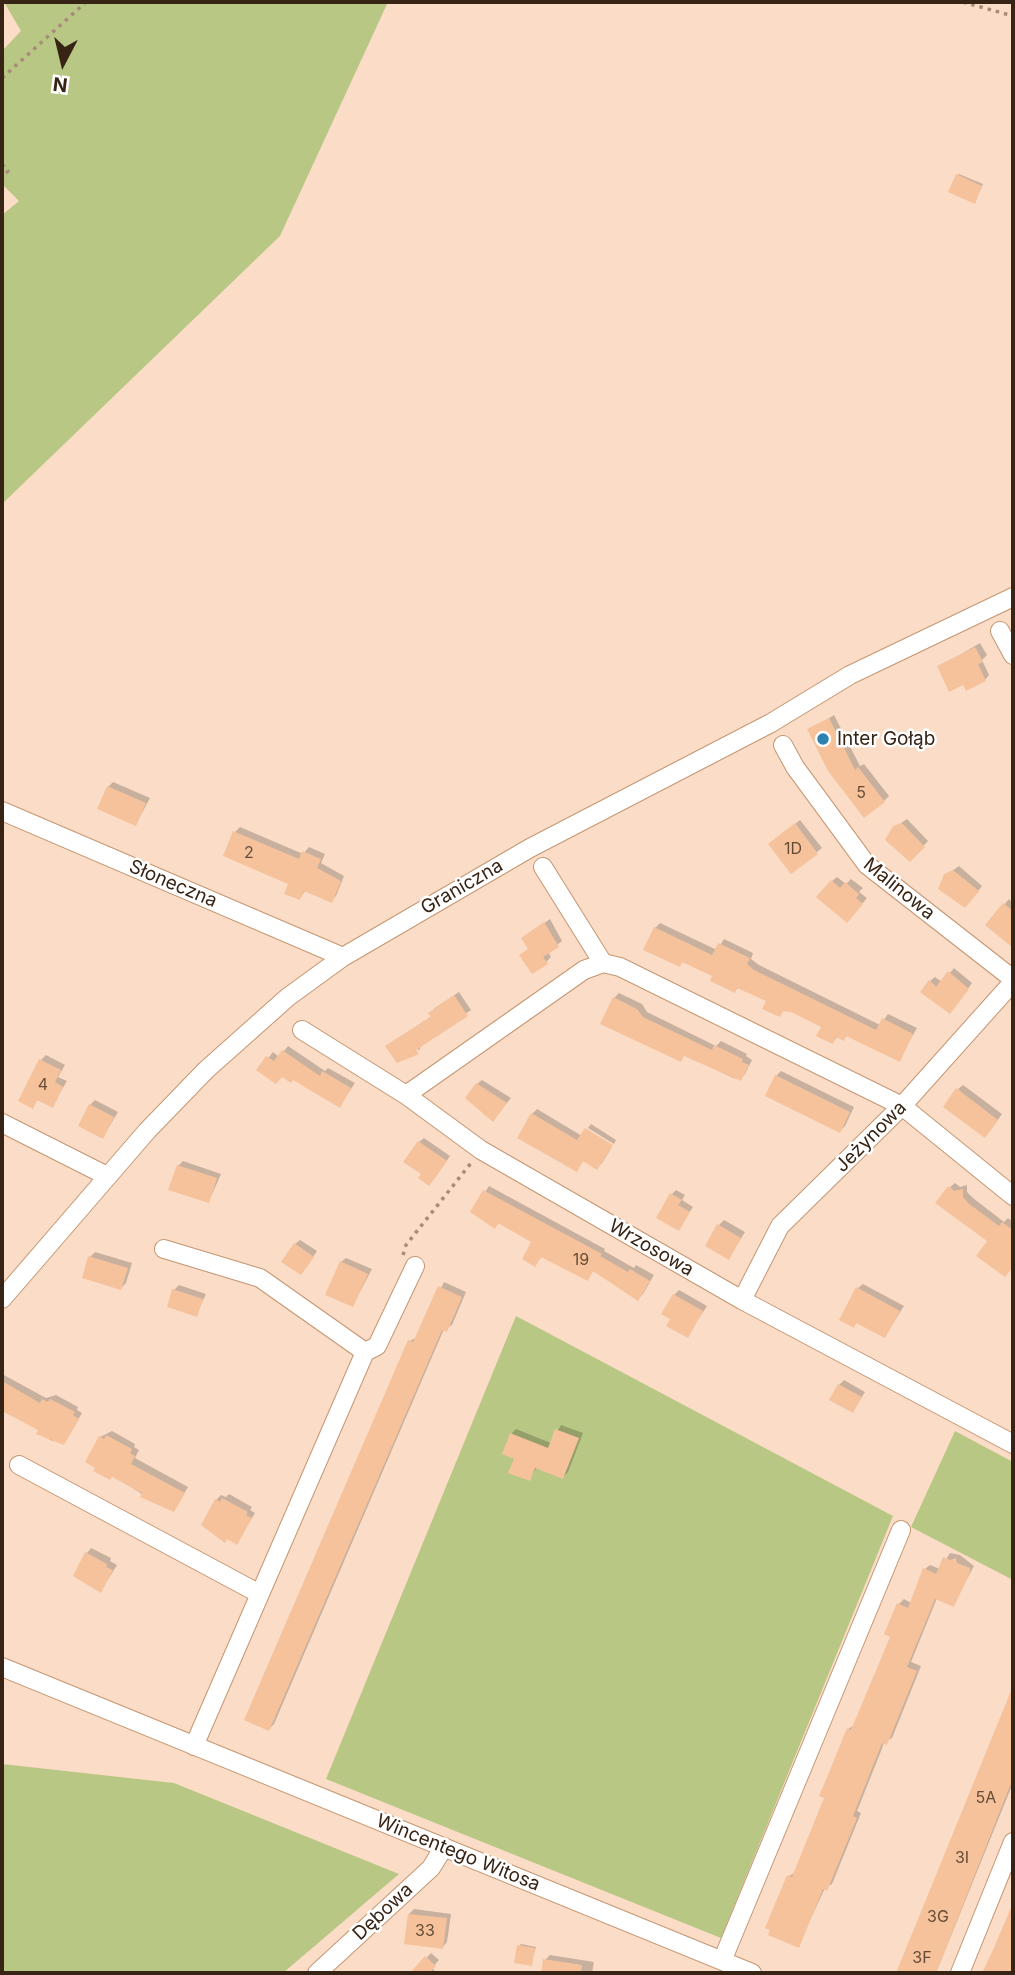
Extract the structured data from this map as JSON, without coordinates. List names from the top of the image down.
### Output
{
  "streets": {
    "street": [
      "Słoneczna",
      "Graniczna",
      "Malinowa",
      "Jeżynowa",
      "Wrzosowa",
      "Wincentego Witosa",
      "Dębowa"
    ]
  },
  "crossings": [
    ["Słoneczna", "Graniczna"],
    ["Malinowa", "Jeżynowa"],
    ["Jeżynowa", "Wrzosowa"],
    ["Wincentego Witosa", "Dębowa"]
  ],
  "places": ["Inter Gołąb"],
  "house_numbers": [
    "5",
    "1D",
    "2",
    "4",
    "19",
    "5A",
    "3I",
    "3G",
    "33",
    "3F"
  ],
  "north": "bottom"
}
